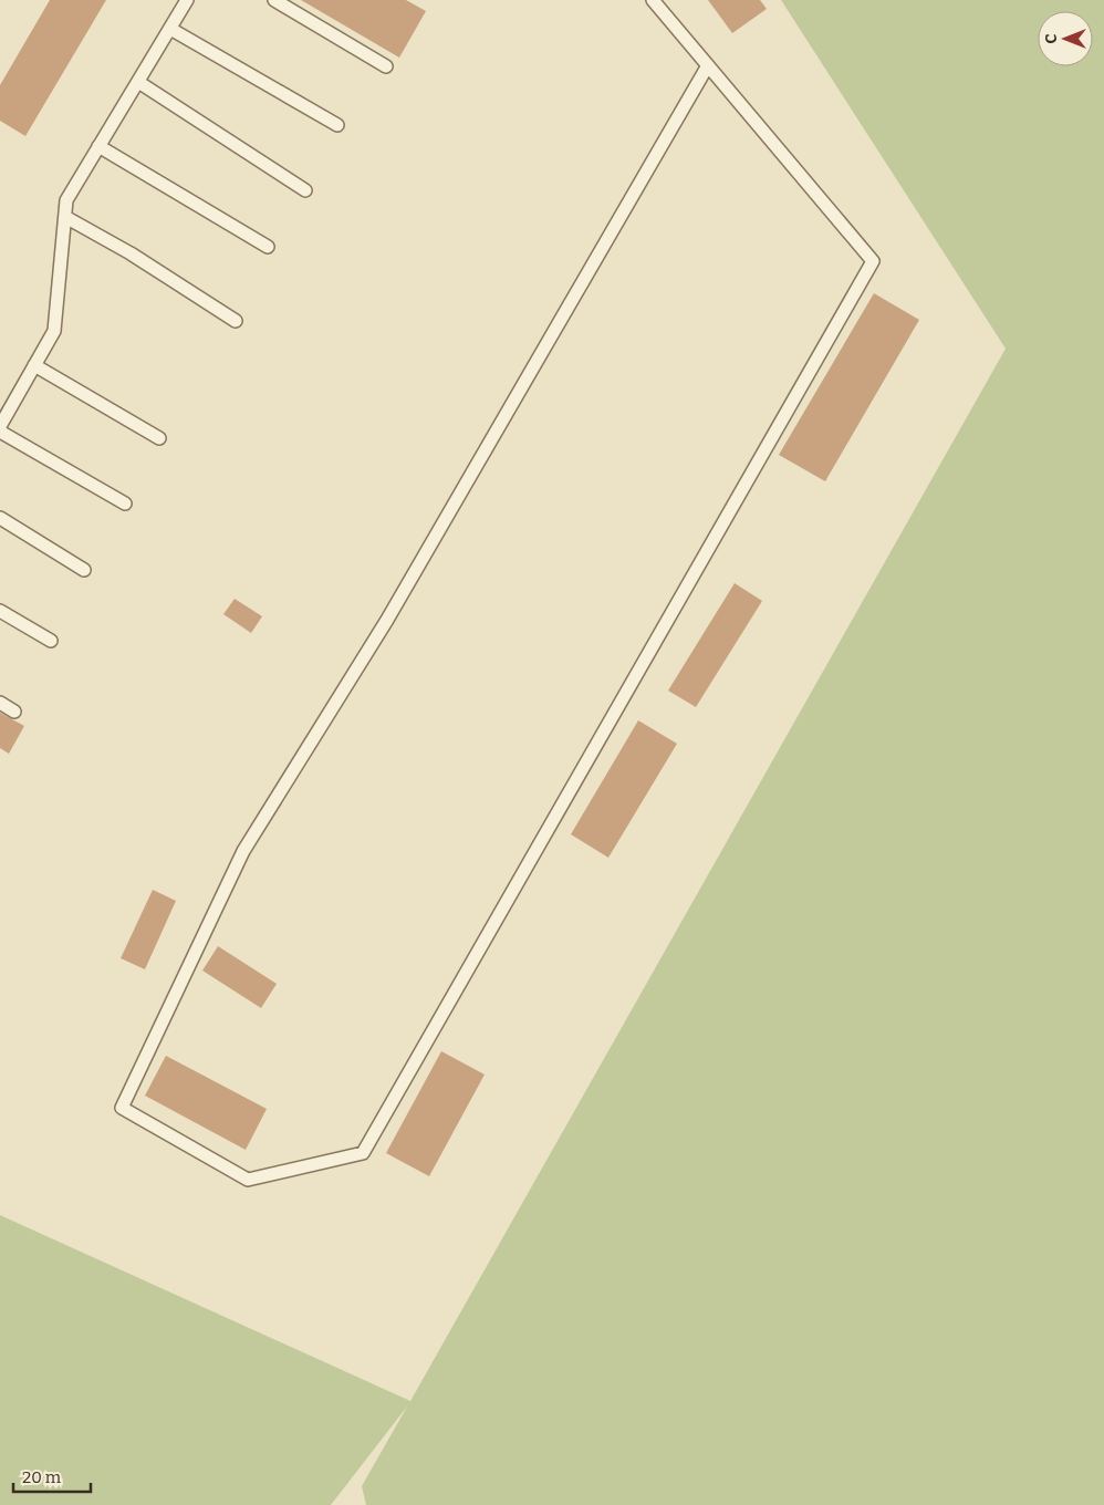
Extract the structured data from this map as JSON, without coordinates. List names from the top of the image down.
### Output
{
  "scale_bar": "20 m",
  "north": "left"
}
